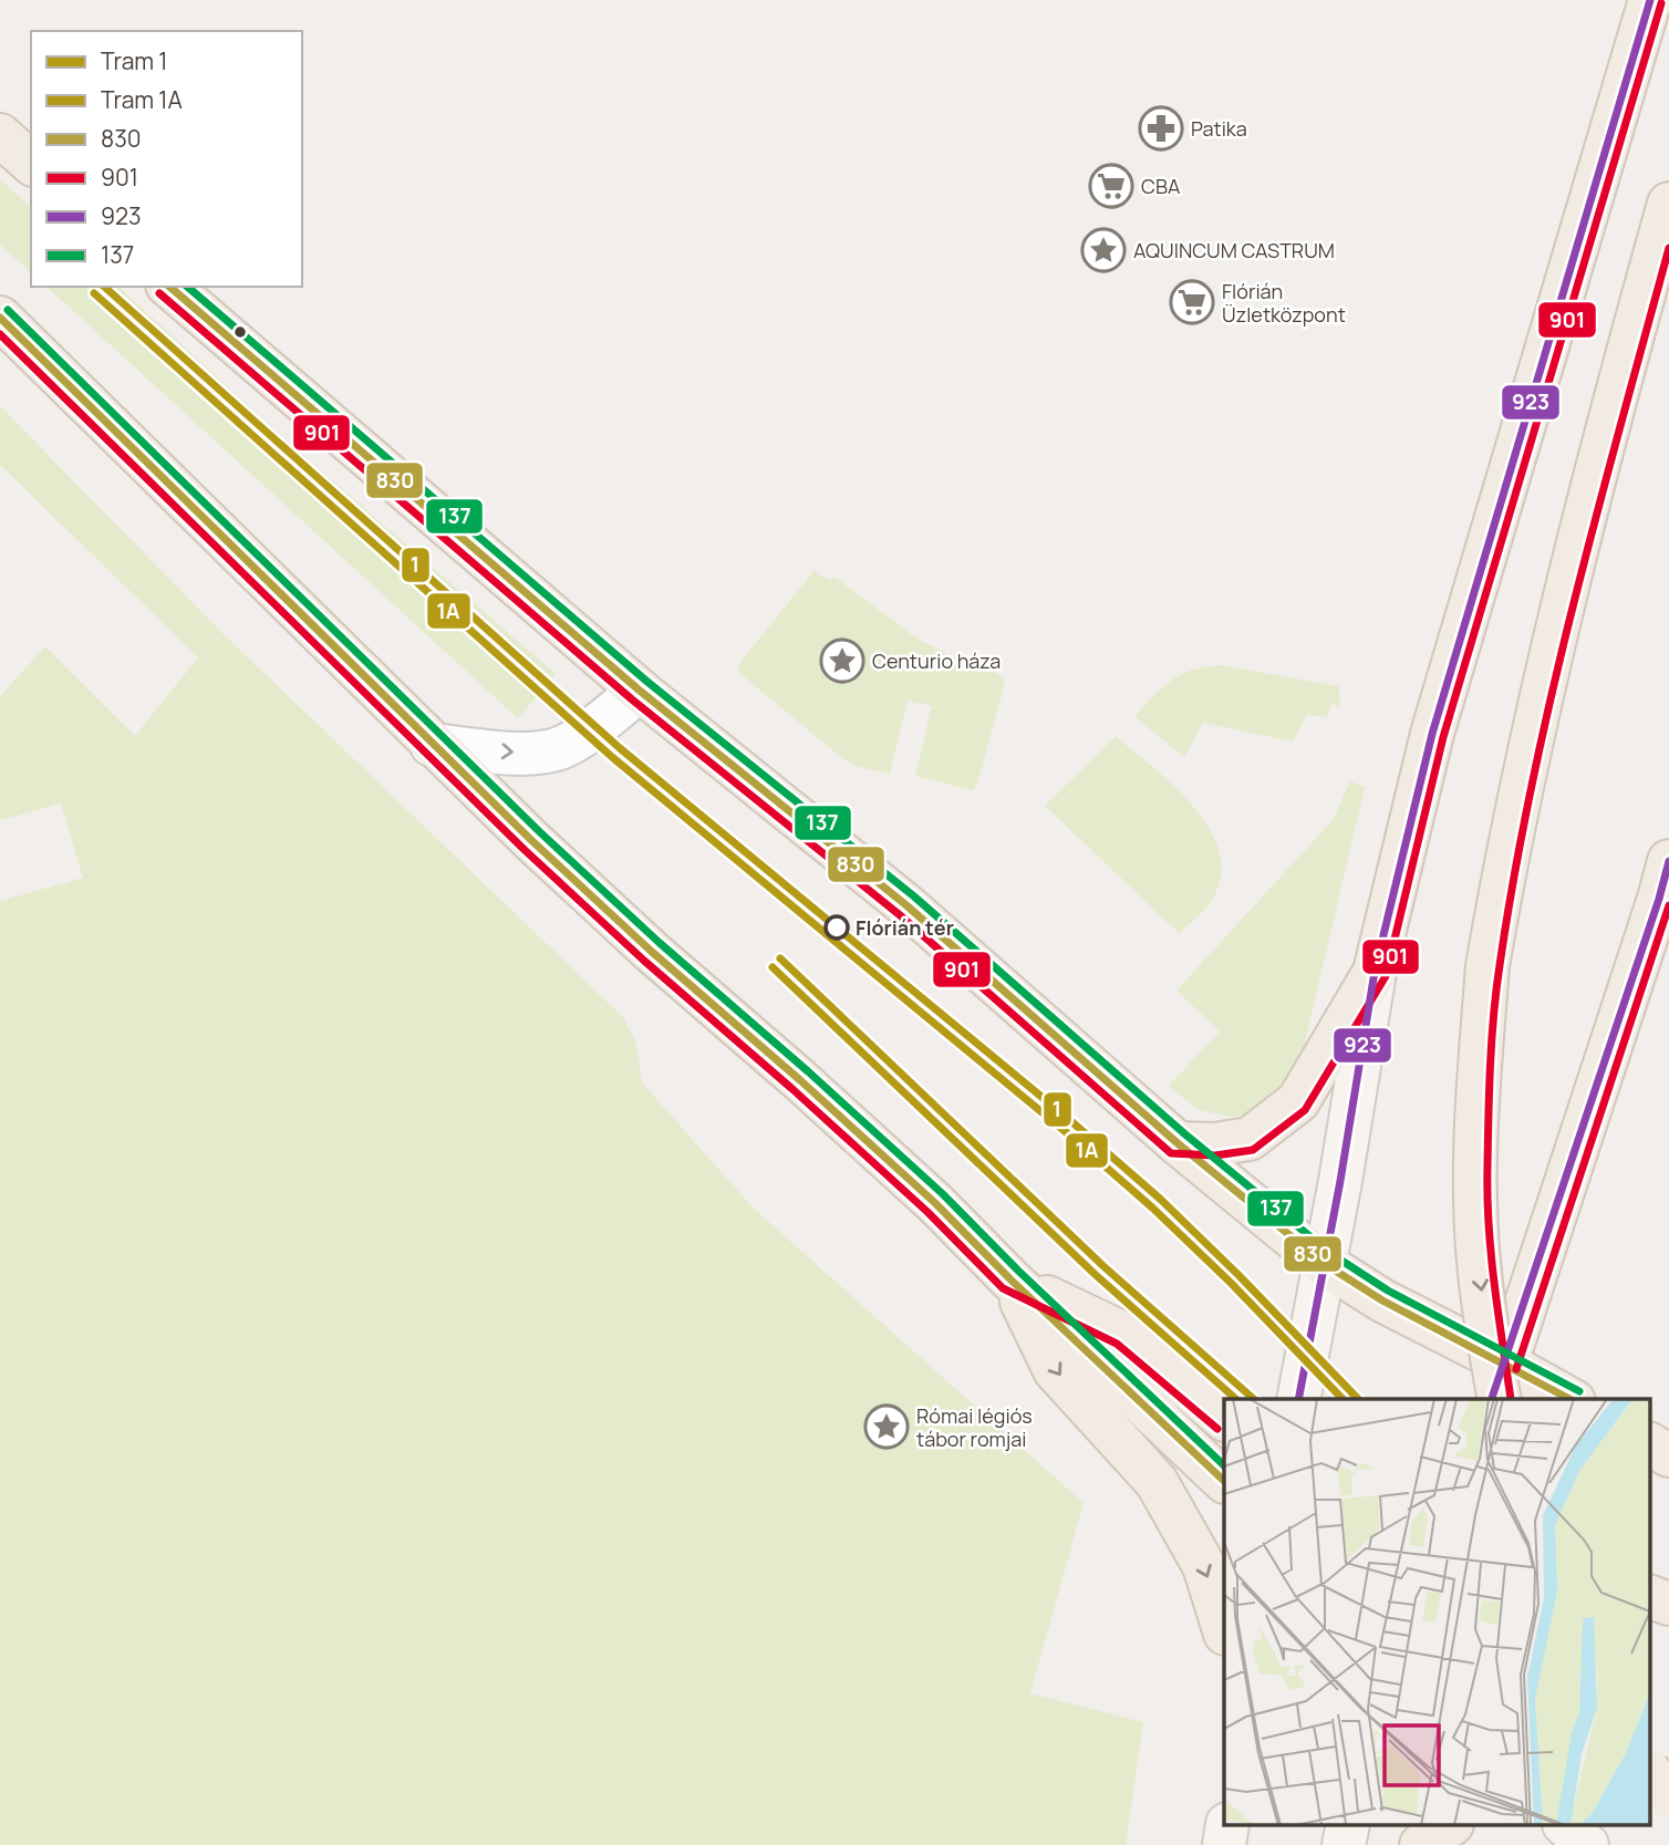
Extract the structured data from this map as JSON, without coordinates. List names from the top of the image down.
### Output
{
  "places": {
    "pharmacy": ["Patika"],
    "supermarket": ["CBA", "Flórián Üzletközpont"],
    "place": ["AQUINCUM CASTRUM", "Centurio háza", "Római légiós tábor romjai"],
    "other": ["Flórián tér"]
  },
  "lines": [
    "transit line 923",
    "transit line 901",
    "tram line 1",
    "transit line 830",
    "transit line 137",
    "tram line 1A"
  ],
  "legend": [
    "Tram 1",
    "Tram 1A",
    "830",
    "901",
    "923",
    "137"
  ]
}
